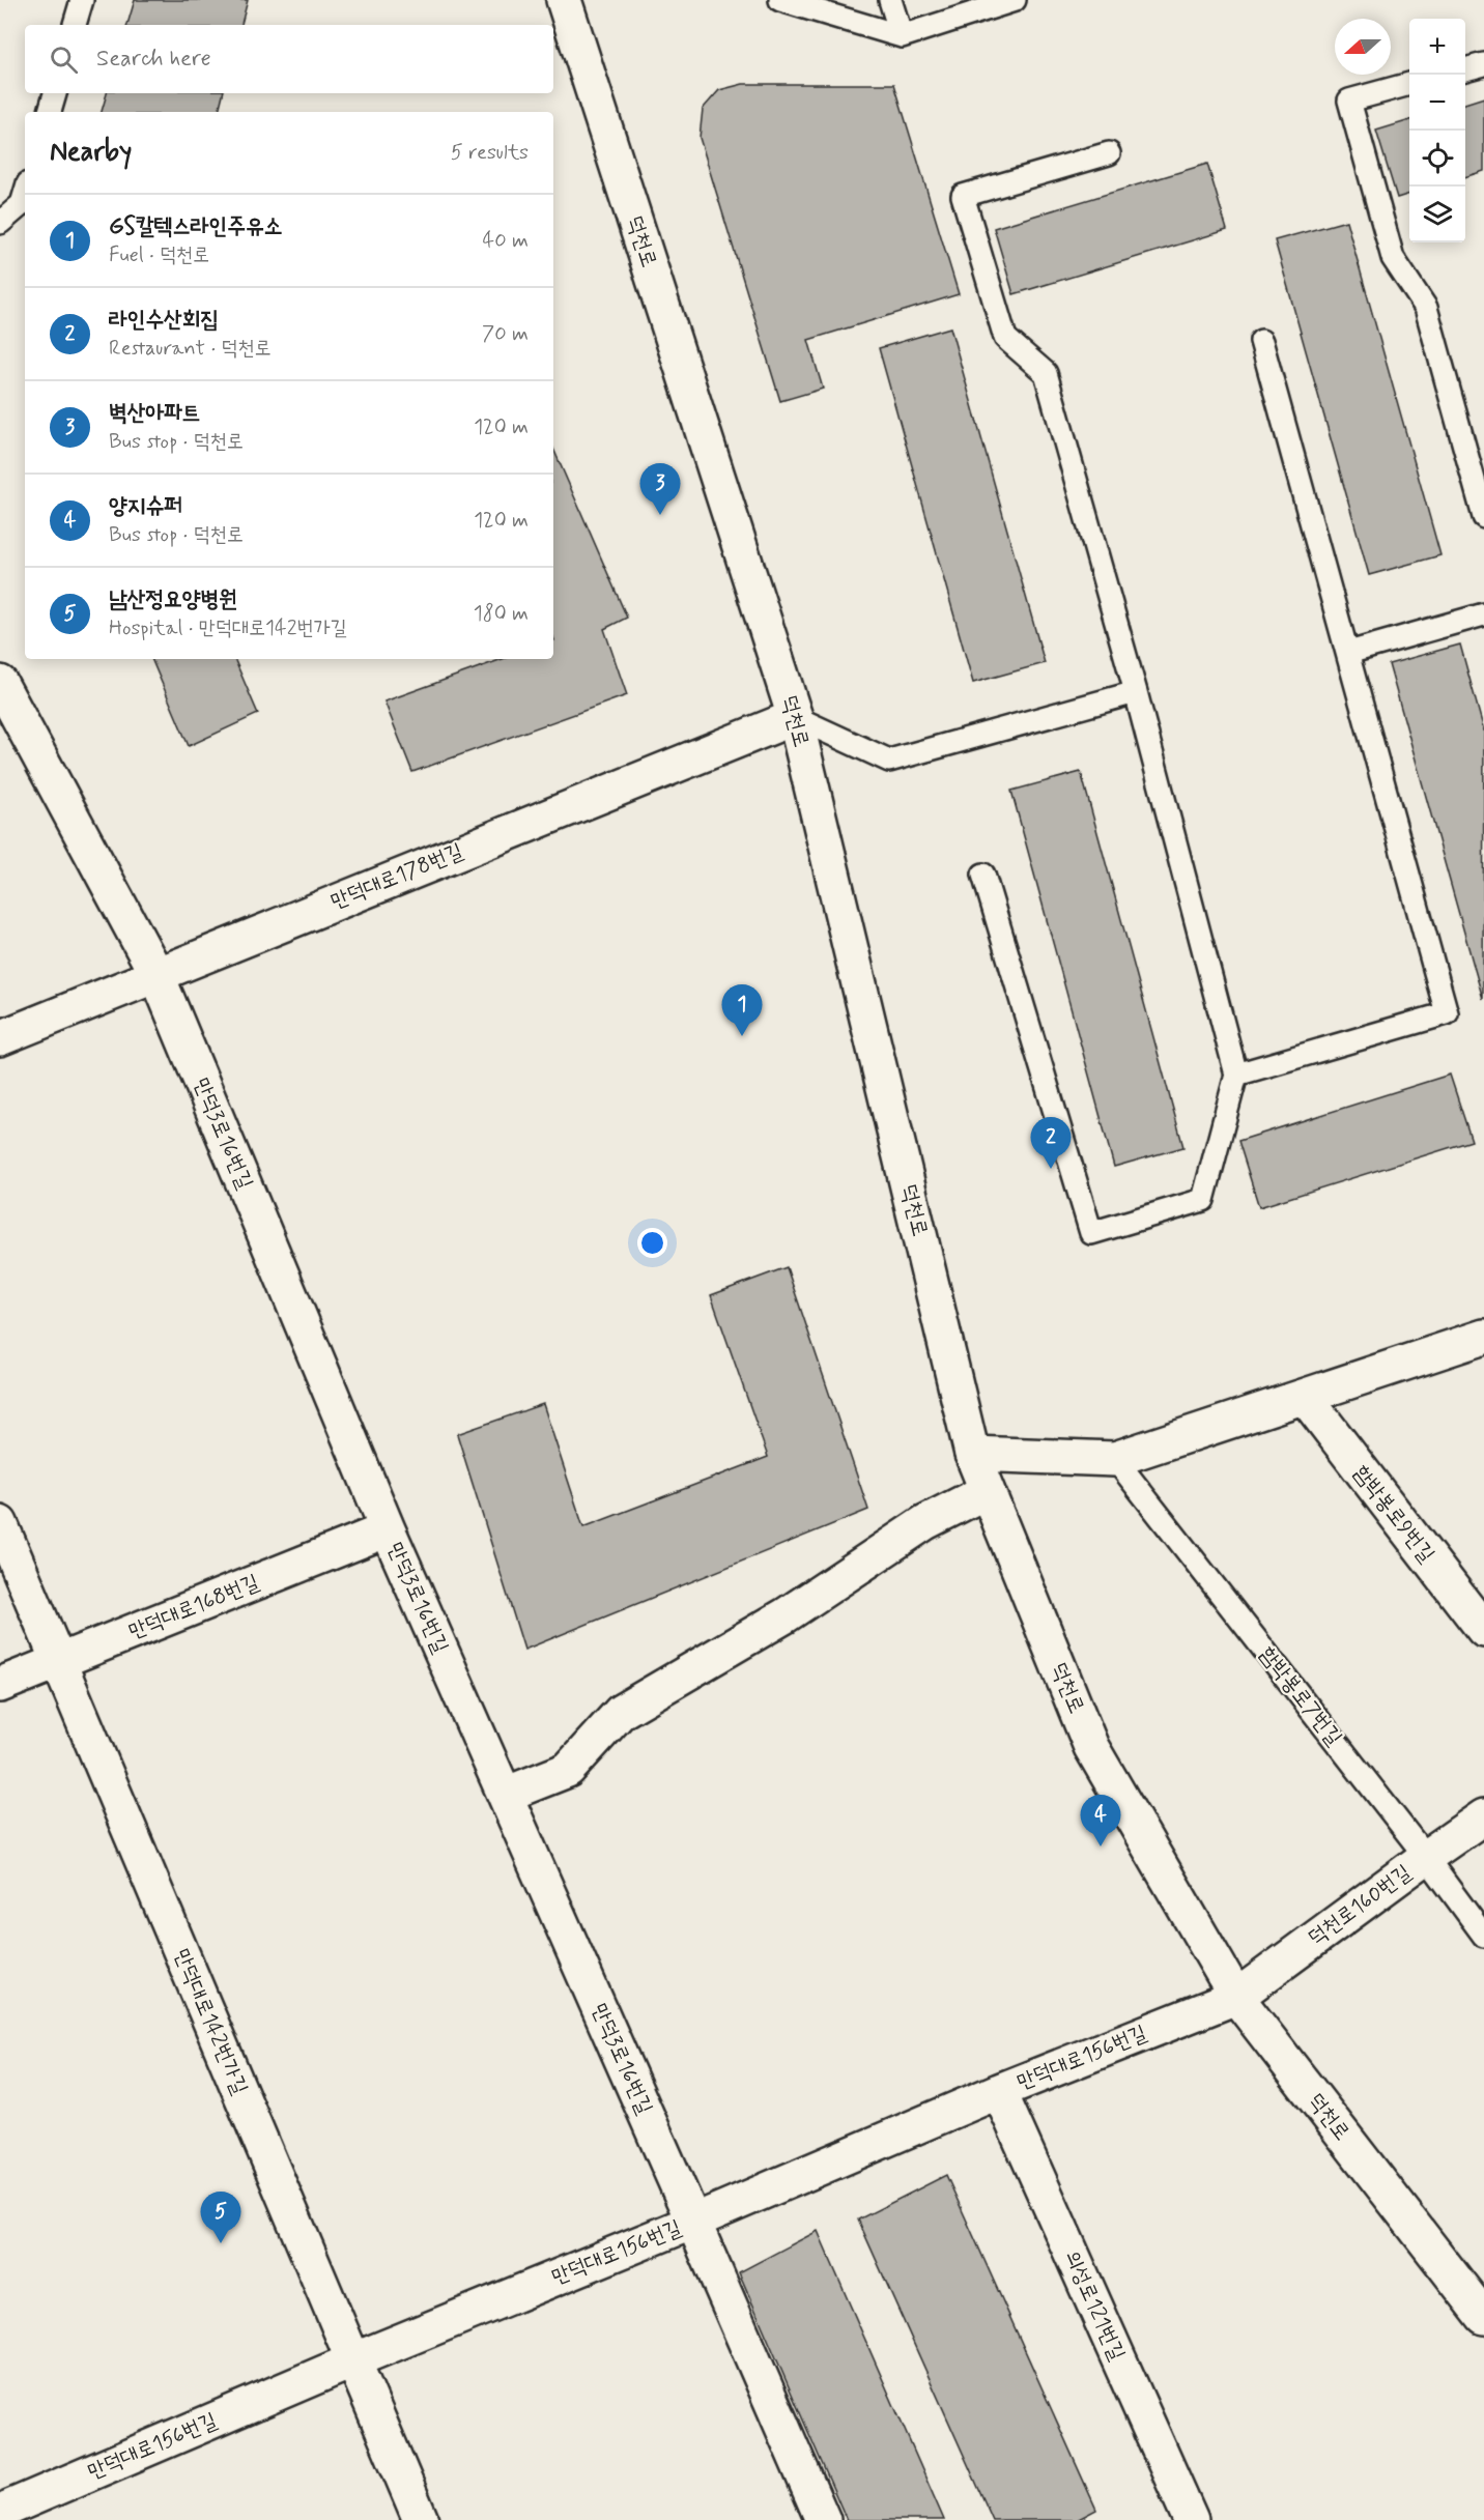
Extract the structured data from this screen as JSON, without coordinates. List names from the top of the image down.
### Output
{
  "streets": {
    "street": [
      "덕천로",
      "만덕대로178번길",
      "만덕3로16번길",
      "함박봉로9번길",
      "만덕대로168번길",
      "덕천로160번길",
      "만덕대로142번가길",
      "만덕대로156번길",
      "의성로121번길"
    ],
    "lane": ["함박봉로7번길"]
  },
  "crossings": [
    ["덕천로", "만덕대로178번길"],
    ["덕천로", "덕천로160번길"],
    ["덕천로", "만덕대로156번길"],
    ["만덕대로178번길", "만덕3로16번길"],
    ["만덕3로16번길", "만덕대로168번길"],
    ["만덕3로16번길", "만덕대로156번길"],
    ["만덕대로168번길", "만덕대로142번가길"],
    ["함박봉로7번길", "덕천로160번길"],
    ["덕천로160번길", "만덕대로156번길"],
    ["만덕대로142번가길", "만덕대로156번길"],
    ["만덕대로156번길", "의성로121번길"]
  ],
  "north": "left",
  "page": {
    "map_buttons": ["+", "−"],
    "search": "Search here",
    "heading": ["Nearby", "5 results"],
    "list": [
      {
        "mark": "1",
        "name": "GS칼텍스라인주유소",
        "note": "Fuel · 덕천로",
        "value": "40 m"
      },
      {
        "mark": "2",
        "name": "라인수산회집",
        "note": "Restaurant · 덕천로",
        "value": "70 m"
      },
      {
        "mark": "3",
        "name": "벽산아파트",
        "note": "Bus stop · 덕천로",
        "value": "120 m"
      },
      {
        "mark": "4",
        "name": "양지슈퍼",
        "note": "Bus stop · 덕천로",
        "value": "120 m"
      },
      {
        "mark": "5",
        "name": "남산정요양병원",
        "note": "Hospital · 만덕대로142번가길",
        "value": "180 m"
      }
    ],
    "pins": [
      "3",
      "1",
      "2",
      "4",
      "5"
    ]
  }
}
